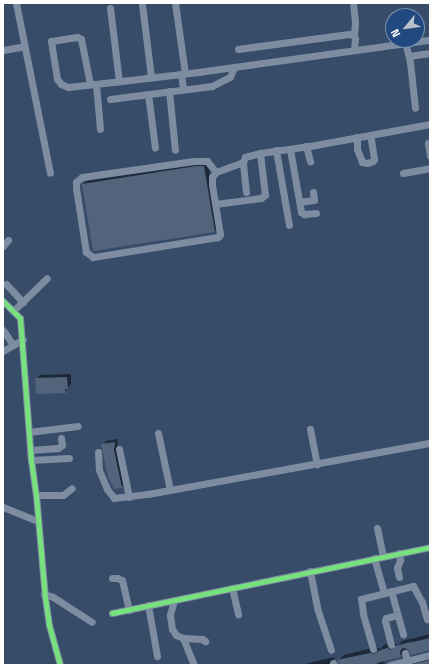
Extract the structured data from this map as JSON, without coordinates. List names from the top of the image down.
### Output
{
  "north": "bottom left"
}
